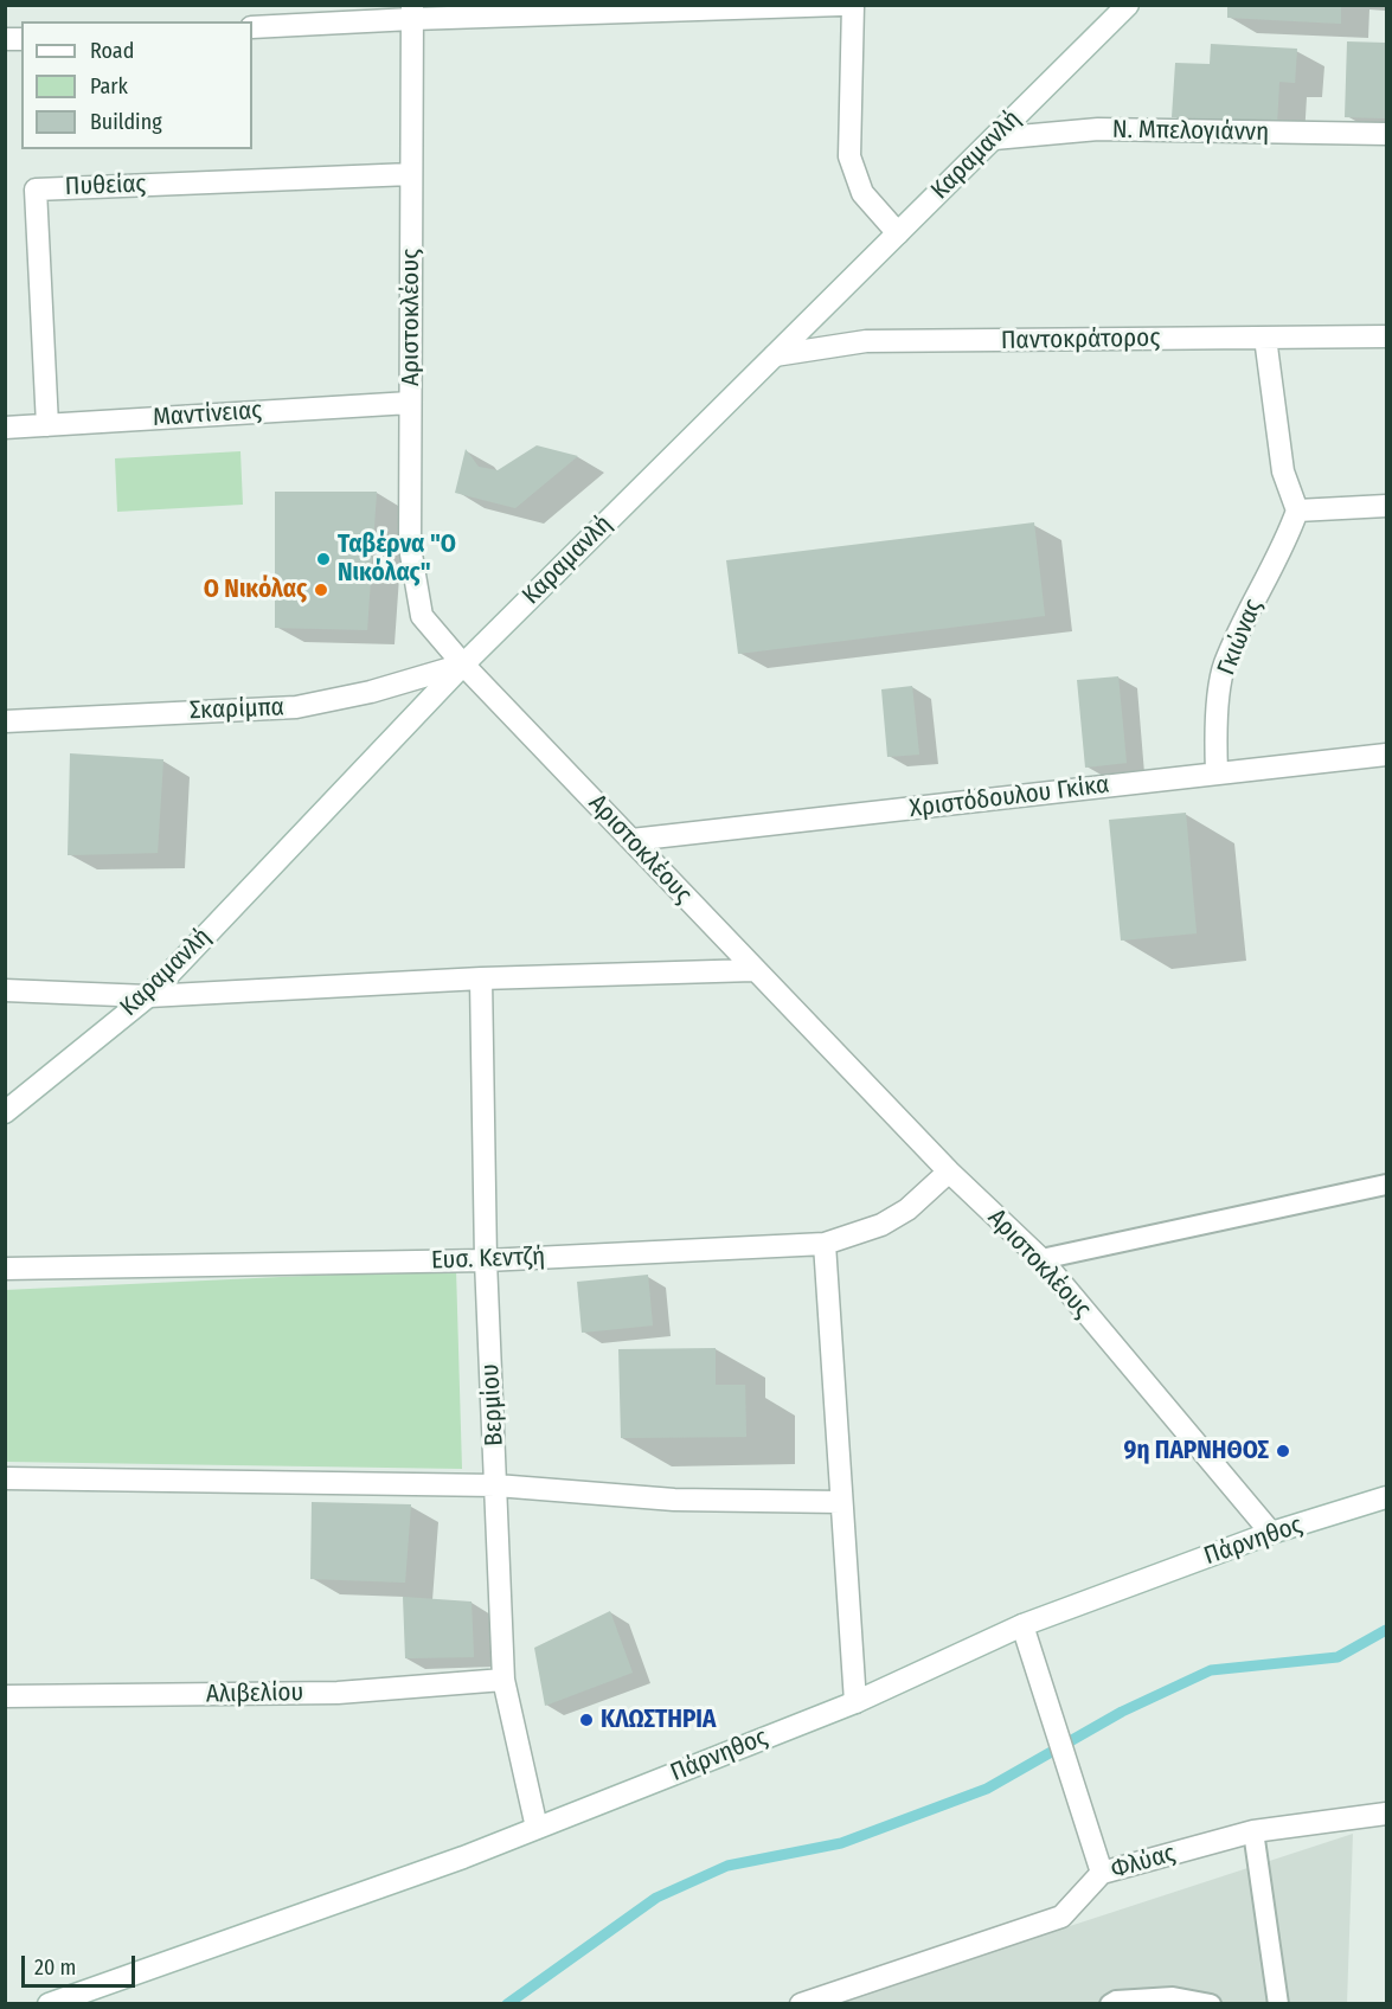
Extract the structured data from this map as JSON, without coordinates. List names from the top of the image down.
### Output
{
  "streets": {
    "street": [
      "Ν. Μπελογιάννη",
      "Καραμανλή",
      "Πυθείας",
      "Αριστοκλέους",
      "Παντοκράτορος",
      "Μαντίνειας",
      "Γκιώνας",
      "Σκαρίμπα",
      "Χριστόδουλου Γκίκα",
      "Ευσ. Κεντζή",
      "Βερμίου",
      "Πάρνηθος",
      "Αλιβελίου",
      "Φλύας"
    ]
  },
  "crossings": [
    ["Ν. Μπελογιάννη", "Καραμανλή"],
    ["Καραμανλή", "Αριστοκλέους"],
    ["Καραμανλή", "Παντοκράτορος"],
    ["Καραμανλή", "Σκαρίμπα"],
    ["Πυθείας", "Αριστοκλέους"],
    ["Πυθείας", "Μαντίνειας"],
    ["Αριστοκλέους", "Μαντίνειας"],
    ["Αριστοκλέους", "Σκαρίμπα"],
    ["Αριστοκλέους", "Χριστόδουλου Γκίκα"],
    ["Αριστοκλέους", "Ευσ. Κεντζή"],
    ["Αριστοκλέους", "Πάρνηθος"],
    ["Γκιώνας", "Χριστόδουλου Γκίκα"],
    ["Ευσ. Κεντζή", "Βερμίου"],
    ["Βερμίου", "Πάρνηθος"],
    ["Βερμίου", "Αλιβελίου"]
  ],
  "places": [
    "Ταβέρνα \"Ο Νικόλας\"",
    "Ο Νικόλας",
    "9η ΠΑΡΝΗΘΟΣ",
    "ΚΛΩΣΤΗΡΙΑ"
  ],
  "legend": ["Road", "Park", "Building"],
  "scale_bar": "20 m"
}
